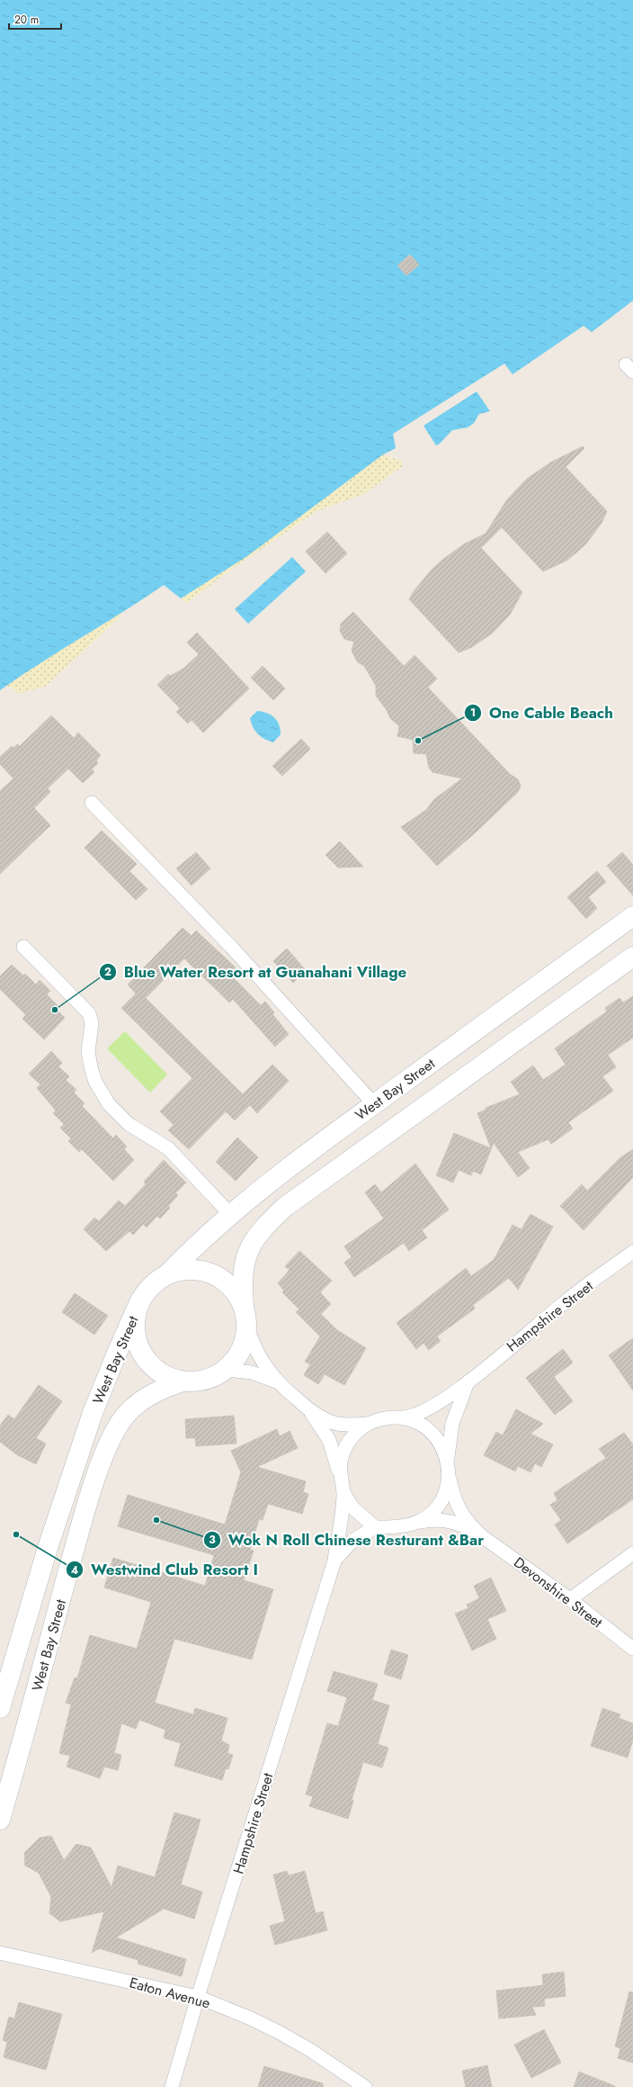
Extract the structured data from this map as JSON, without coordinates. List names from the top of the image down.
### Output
{
  "streets": {
    "main road": ["West Bay Street"],
    "street": ["Hampshire Street", "Devonshire Street", "Eaton Avenue"]
  },
  "crossings": [
    ["Hampshire Street", "Devonshire Street"],
    ["Hampshire Street", "Eaton Avenue"]
  ],
  "places": [
    "One Cable Beach",
    "Blue Water Resort at Guanahani Village",
    "Wok N Roll Chinese Resturant &Bar",
    "Westwind Club Resort I"
  ],
  "scale_bar": "20 m"
}
